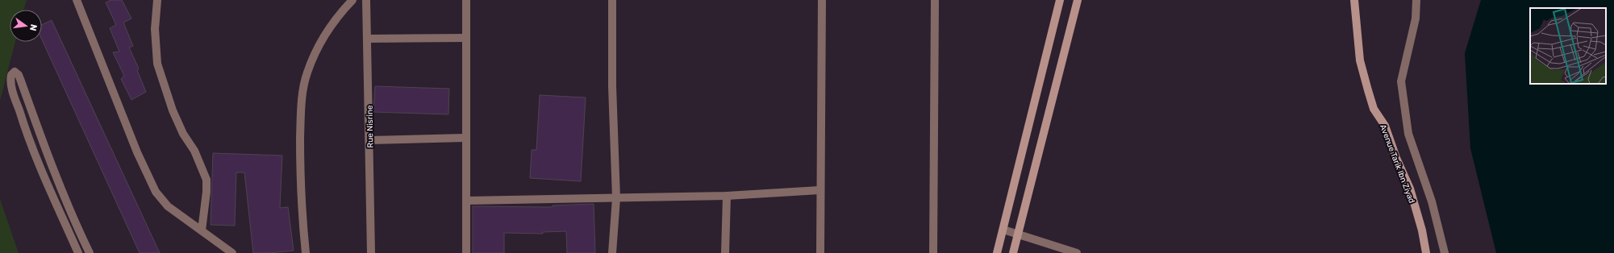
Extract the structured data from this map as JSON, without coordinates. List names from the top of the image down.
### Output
{
  "streets": {
    "street": ["Rue Nisrine", "Avenue Tarik Ibn Ziyad"]
  },
  "north": "right"
}
